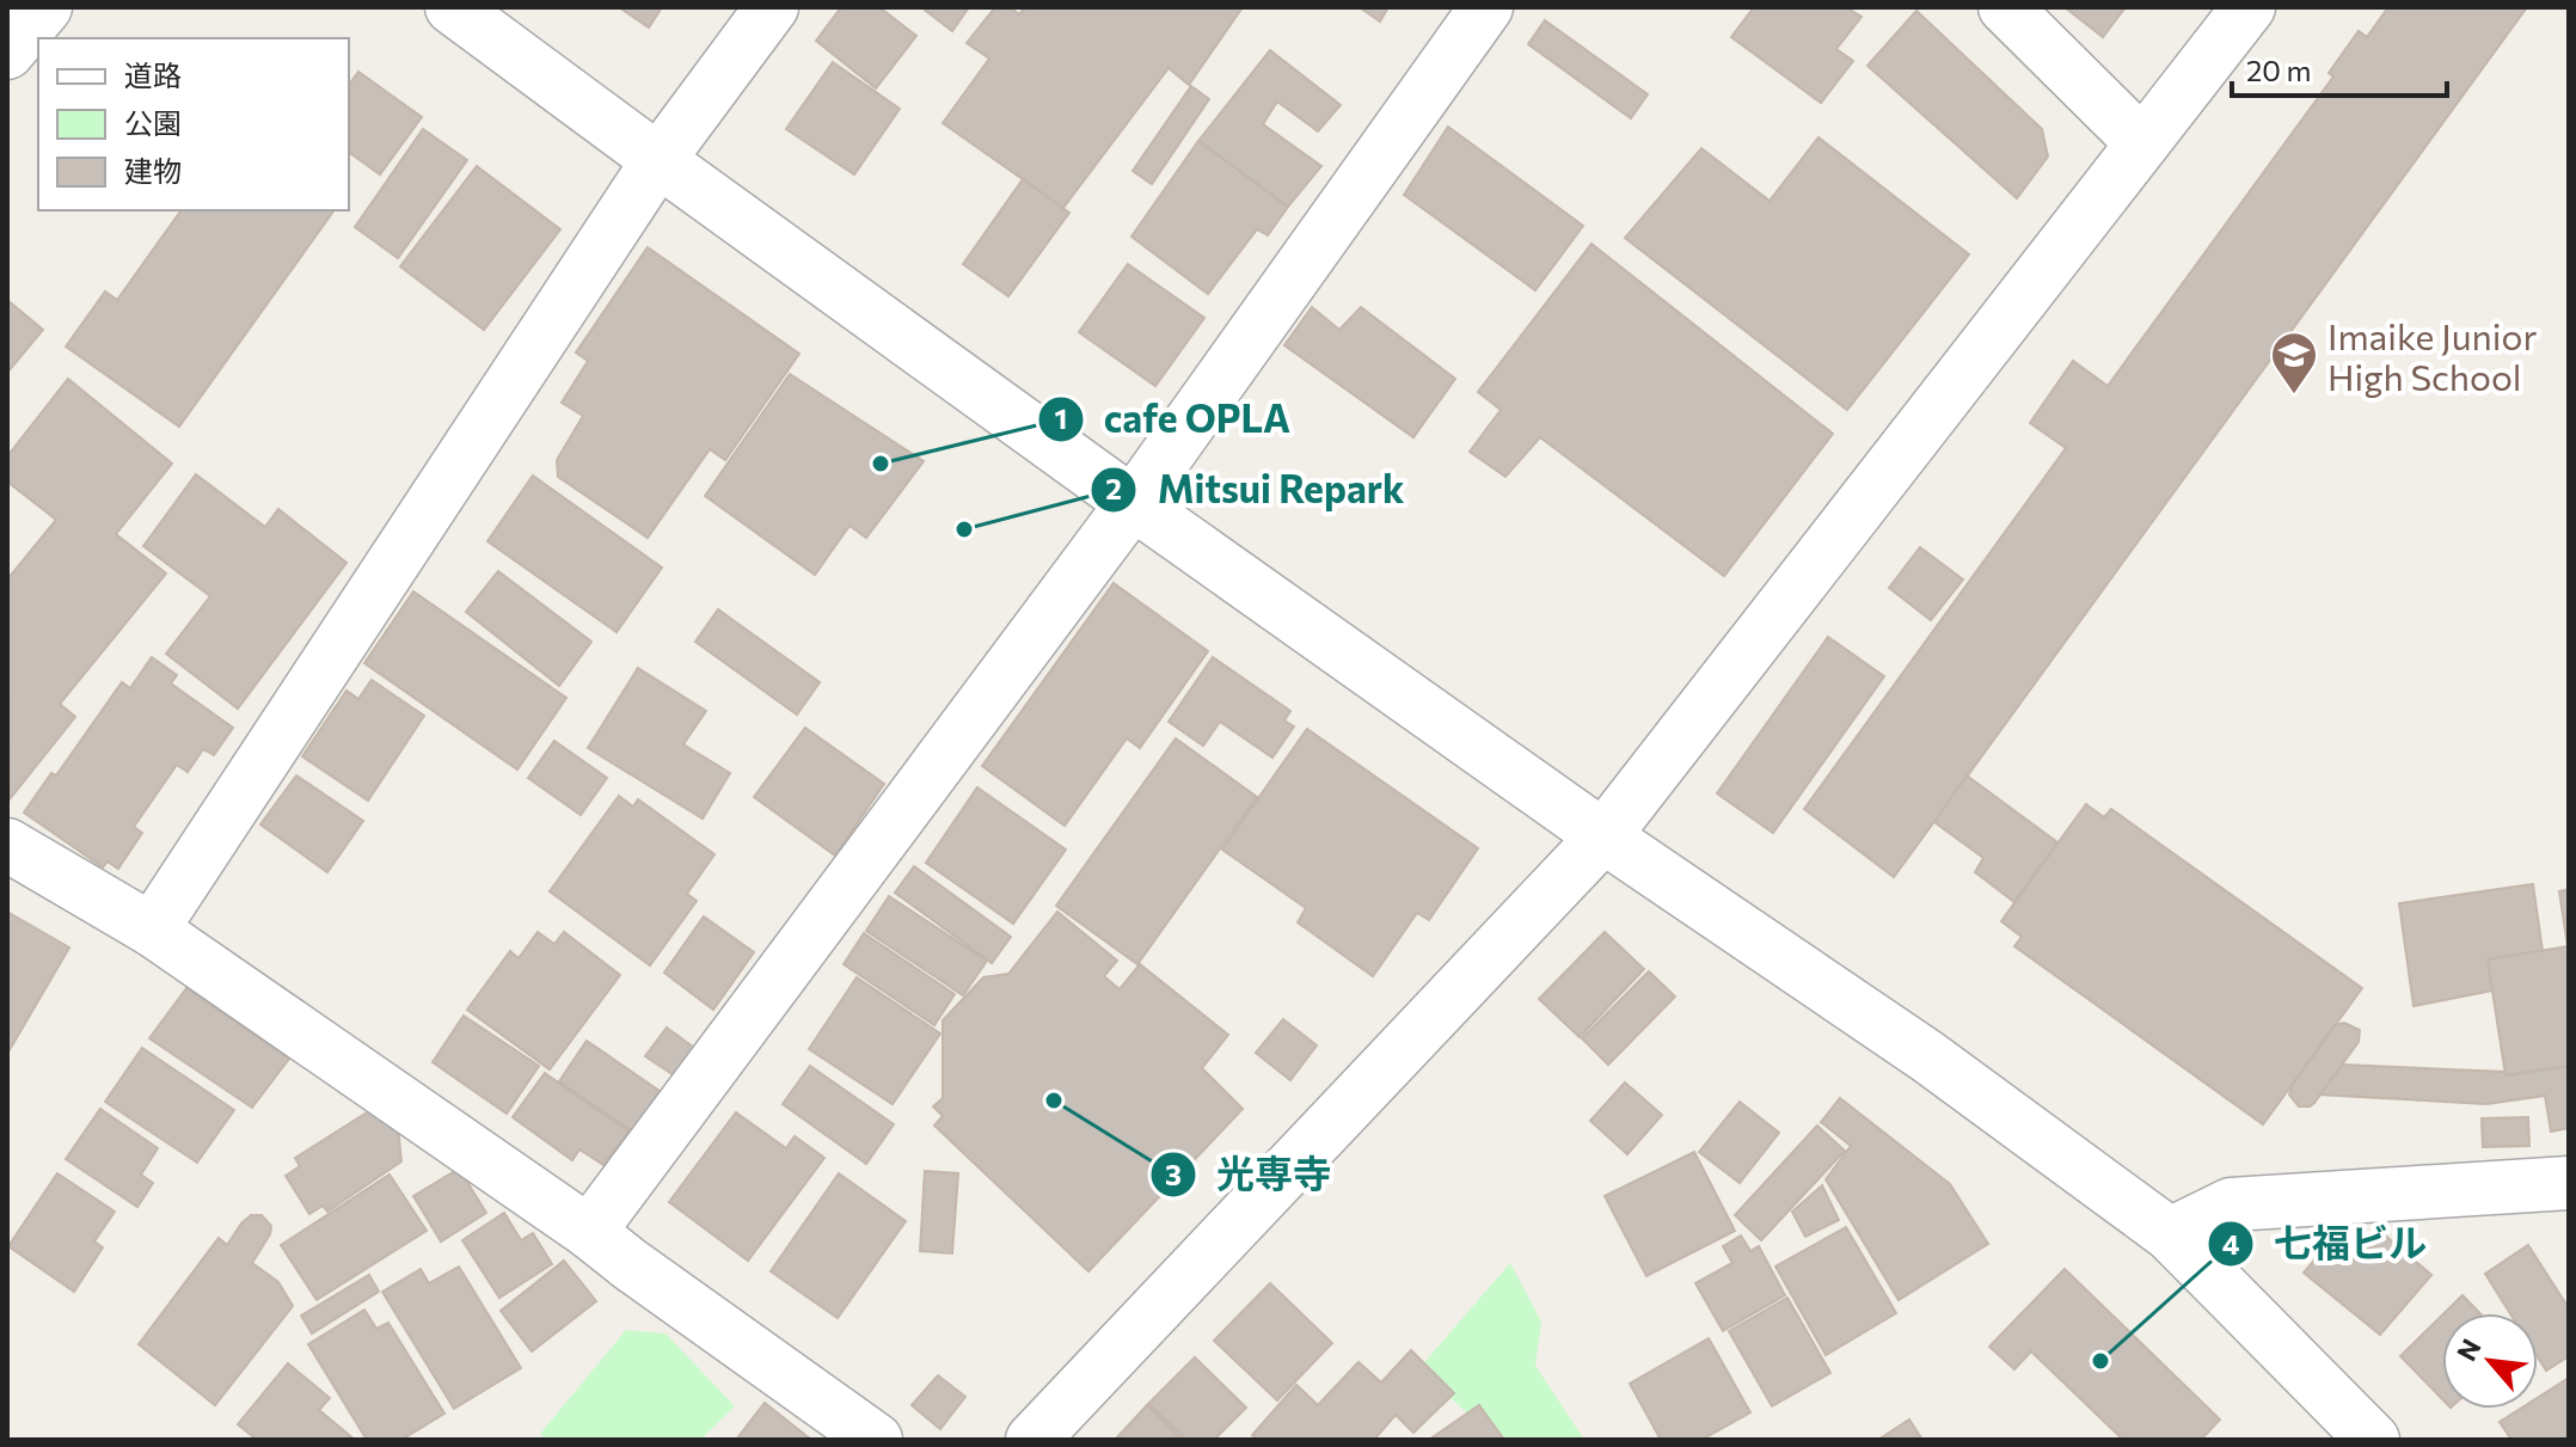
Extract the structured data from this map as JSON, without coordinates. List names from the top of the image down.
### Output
{
  "places": {
    "school or university": ["Imaike Junior High School"],
    "other": [
      "cafe OPLA",
      "Mitsui Repark",
      "光専寺",
      "七福ビル"
    ]
  },
  "legend": ["道路", "公園", "建物"],
  "scale_bar": "20 m",
  "north": "top left"
}
